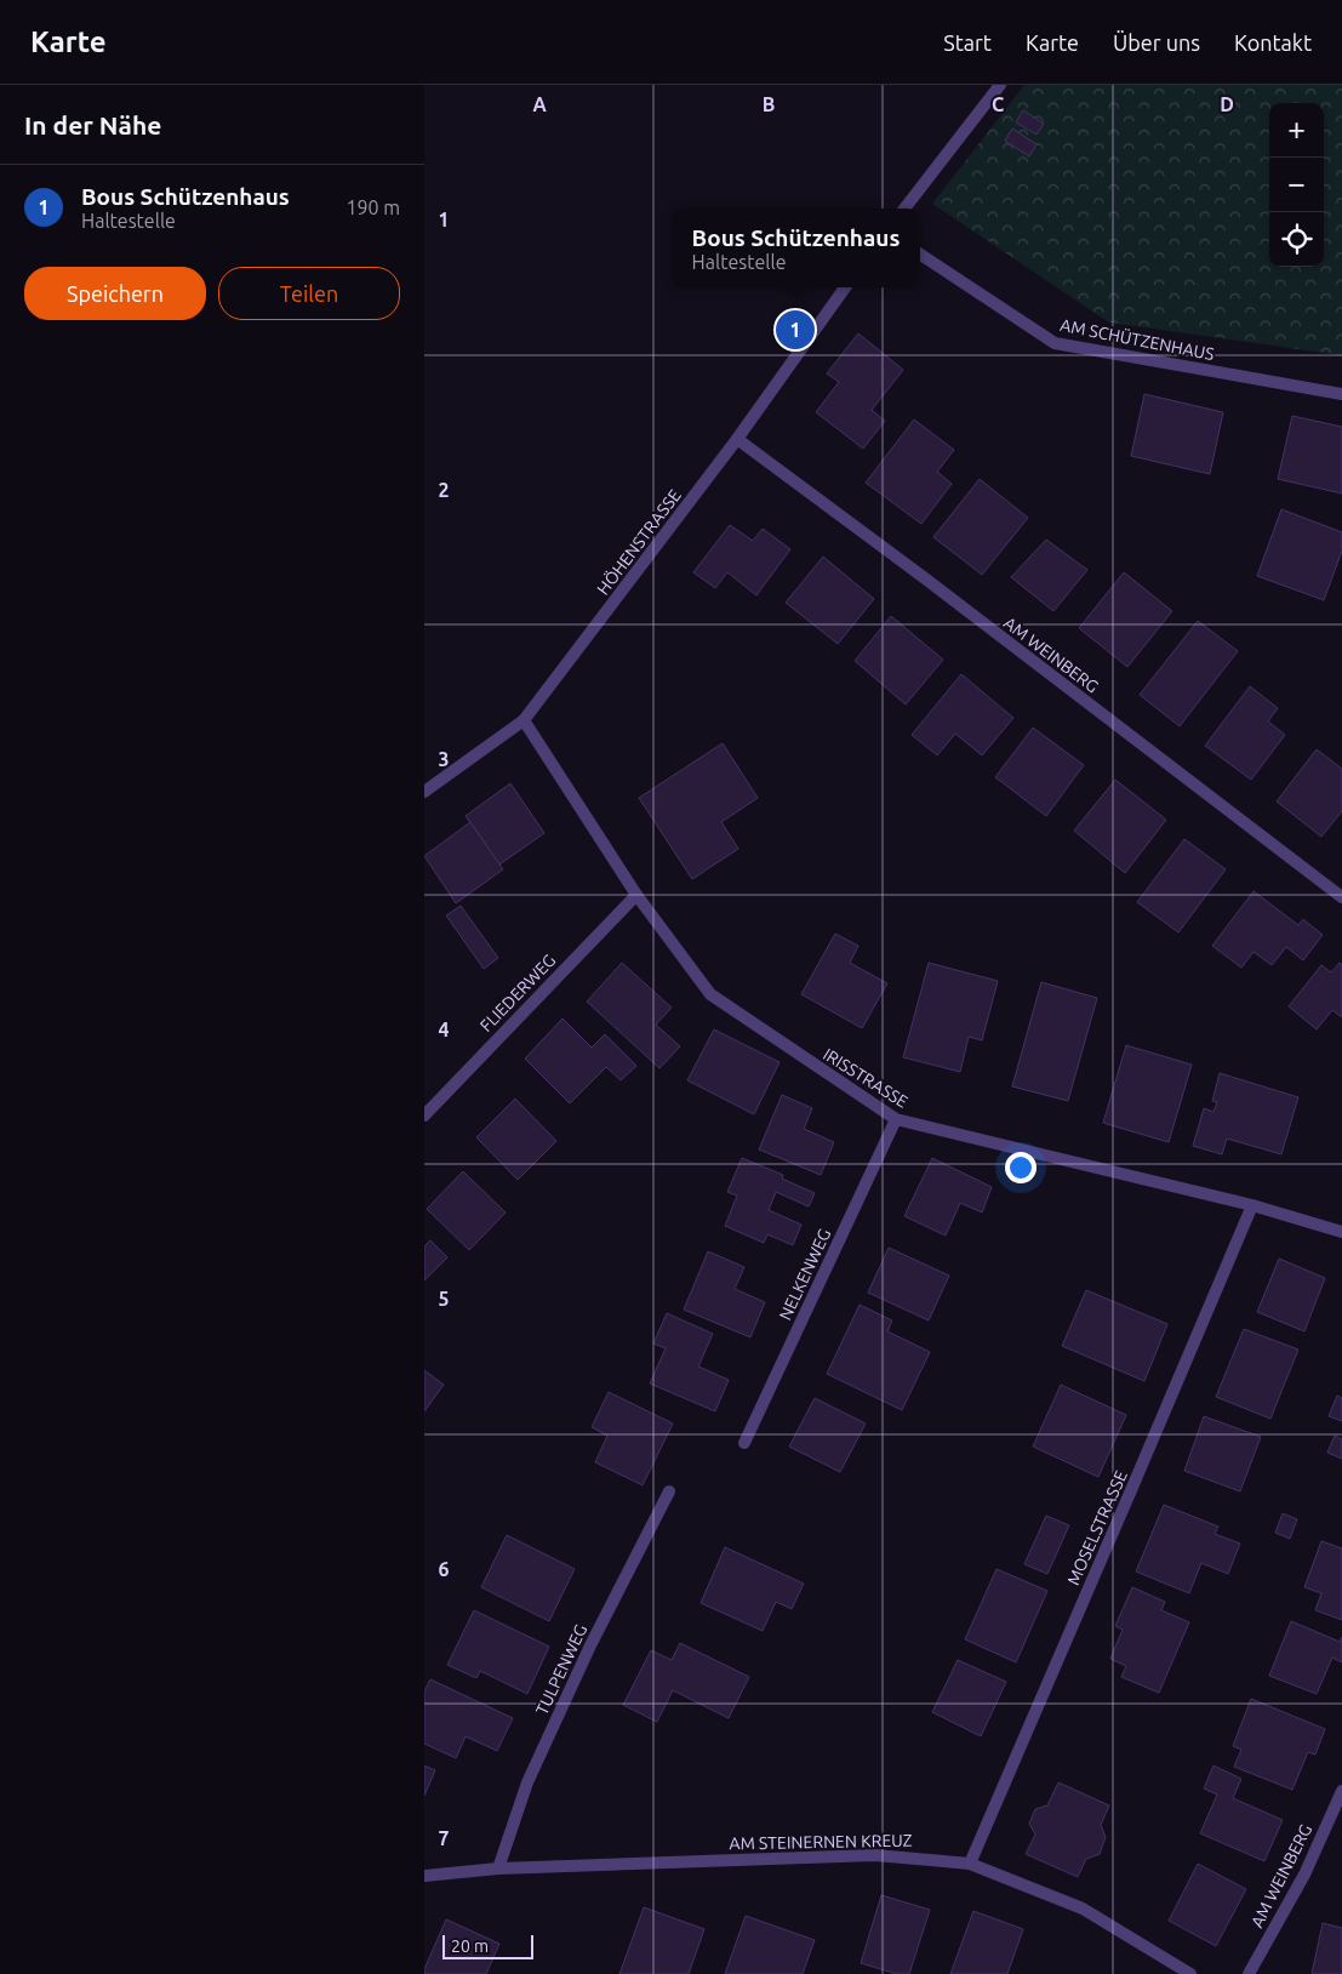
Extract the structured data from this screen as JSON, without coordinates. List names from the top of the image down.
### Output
{
  "streets": {
    "street": [
      "AM SCHÜTZENHAUS",
      "HÖHENSTRASSE",
      "AM WEINBERG",
      "FLIEDERWEG",
      "IRISSTRASSE",
      "NELKENWEG",
      "MOSELSTRASSE",
      "TULPENWEG",
      "AM STEINERNEN KREUZ"
    ]
  },
  "crossings": [
    ["HÖHENSTRASSE", "AM WEINBERG"],
    ["HÖHENSTRASSE", "IRISSTRASSE"],
    ["FLIEDERWEG", "IRISSTRASSE"],
    ["IRISSTRASSE", "NELKENWEG"],
    ["IRISSTRASSE", "MOSELSTRASSE"],
    ["MOSELSTRASSE", "AM STEINERNEN KREUZ"],
    ["TULPENWEG", "AM STEINERNEN KREUZ"]
  ],
  "scale_bar": "20 m",
  "page": {
    "header": "Karte",
    "nav": [
      "Start",
      "Karte",
      "Über uns",
      "Kontakt"
    ],
    "heading": "In der Nähe",
    "map_buttons": ["+", "−"],
    "list": [
      {
        "mark": "1",
        "name": "Bous Schützenhaus",
        "note": "Haltestelle",
        "value": "190 m"
      }
    ],
    "popup": ["Bous Schützenhaus", "Haltestelle"],
    "buttons": ["Speichern", "Teilen"],
    "pins": "1",
    "scale": "20 m"
  },
  "grid": {
    "columns": [
      "A",
      "B",
      "C",
      "D"
    ],
    "rows": [
      "1",
      "2",
      "3",
      "4",
      "5",
      "6",
      "7"
    ]
  }
}
